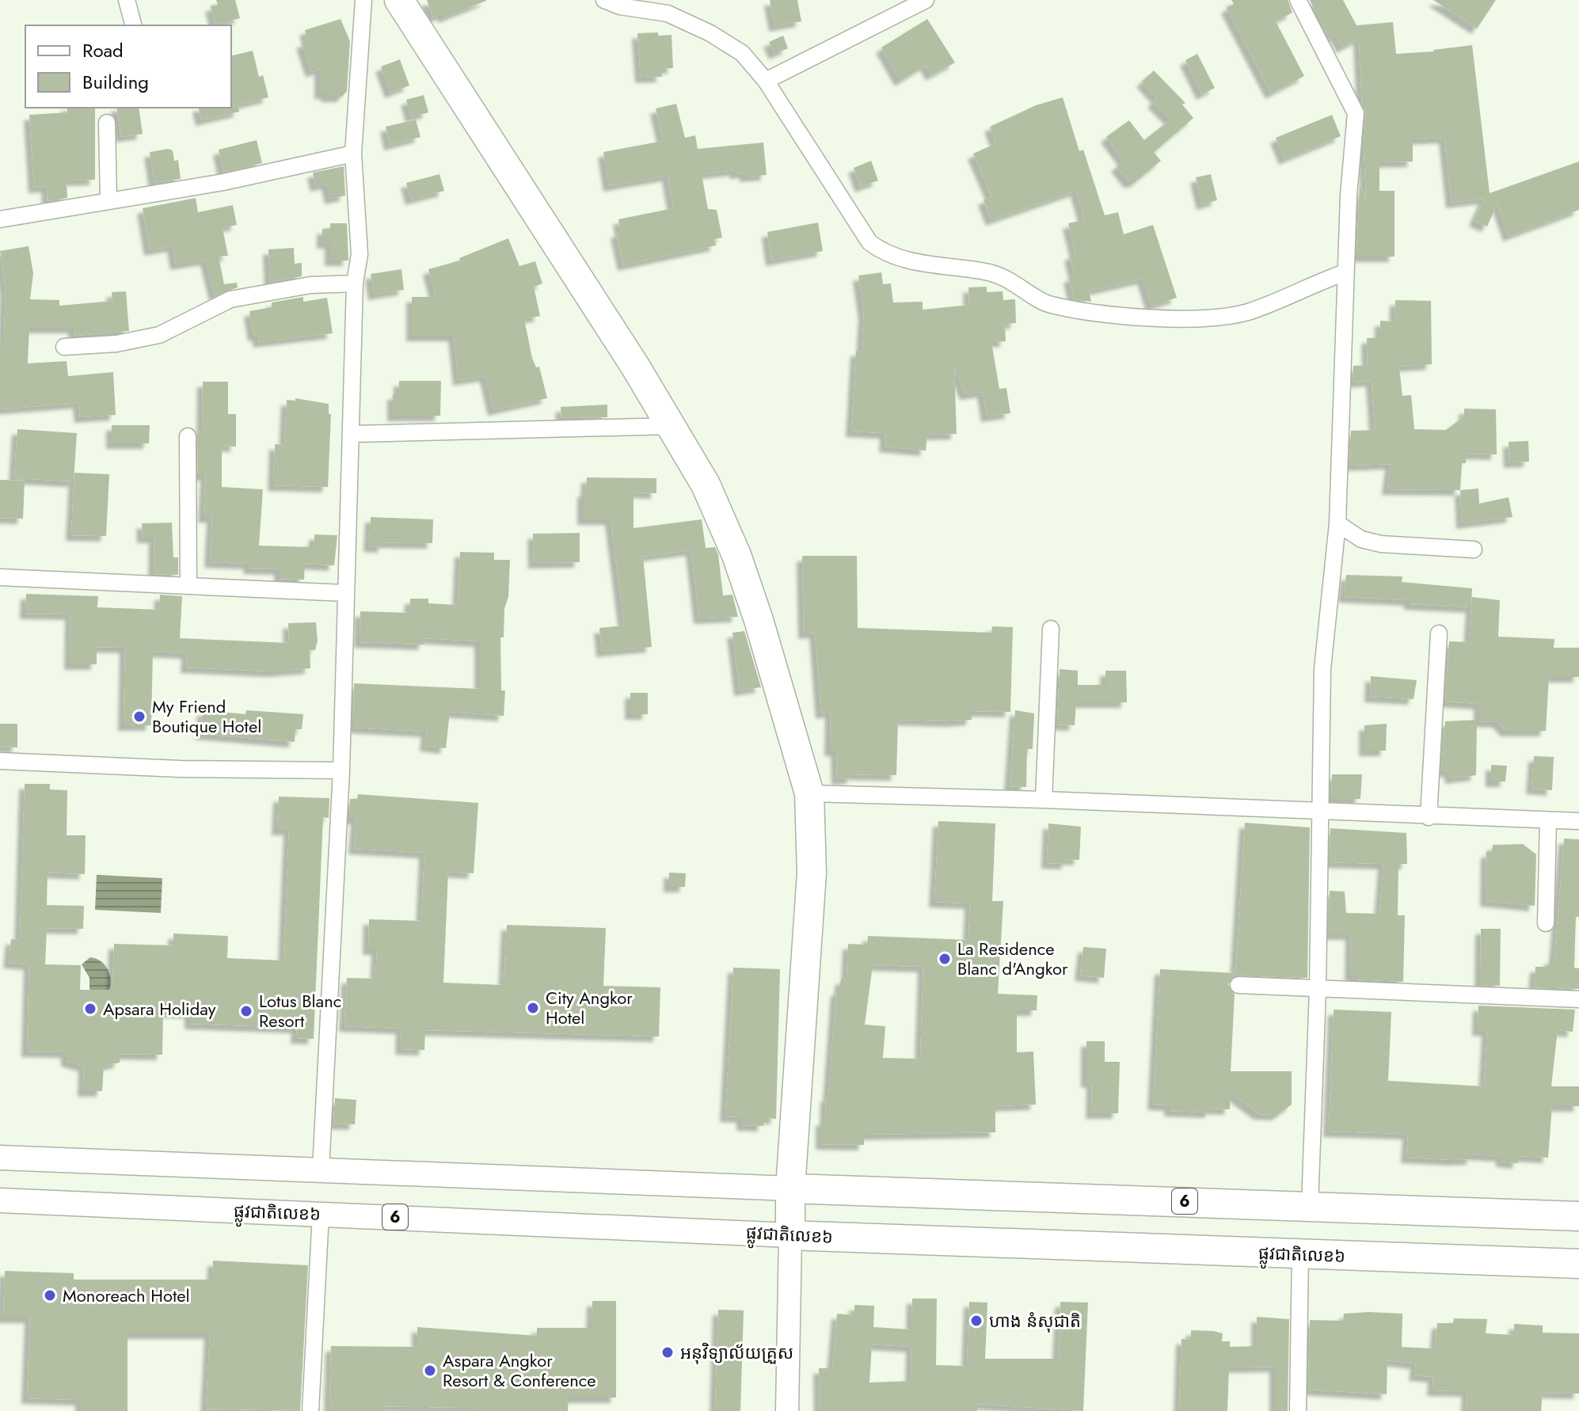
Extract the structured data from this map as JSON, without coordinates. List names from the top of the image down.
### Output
{
  "streets": {
    "highway": ["6", "ផ្លូវជាតិលេខ៦"]
  },
  "places": [
    "My Friend Boutique Hotel",
    "La Residence Blanc d'Angkor",
    "City Angkor Hotel",
    "Apsara Holiday",
    "Lotus Blanc Resort",
    "Monoreach Hotel",
    "ហាង នំសុជាតិ",
    "អនុវិទ្យាល័យគ្រួស",
    "Aspara Angkor Resort & Conference"
  ],
  "legend": ["Road", "Building"]
}
